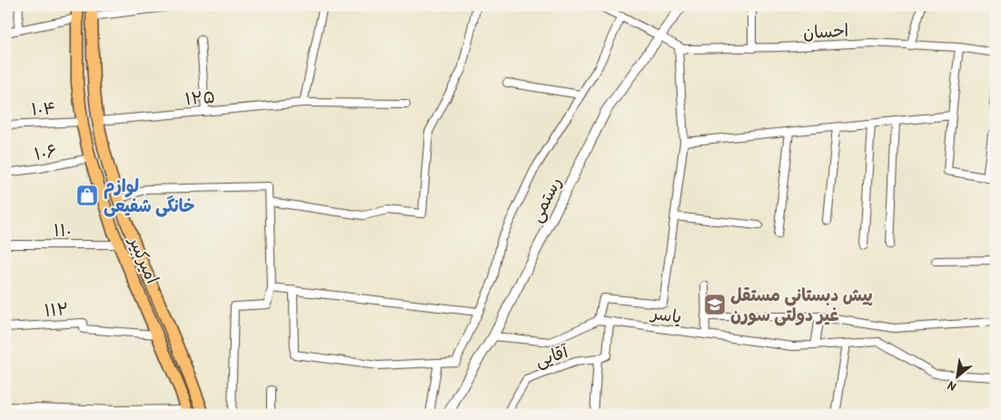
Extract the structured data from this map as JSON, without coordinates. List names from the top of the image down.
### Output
{
  "streets": {
    "main road": ["امیرکبیر"],
    "street": [
      "احسان",
      "۱۲۵",
      "۱۰۴",
      "۱۰۶",
      "رستمی",
      "۱۱۰",
      "۱۱۲",
      "یاسر",
      "آقایی"
    ]
  },
  "crossings": [
    ["احسان", "رستمی"],
    ["۱۲۵", "امیرکبیر"],
    ["۱۰۴", "امیرکبیر"],
    ["۱۰۶", "امیرکبیر"],
    ["۱۱۰", "امیرکبیر"],
    ["امیرکبیر", "۱۱۲"]
  ],
  "places": {
    "shop": ["لوازم خانگی شفیعی"],
    "school or university": ["پیش دبستانی مستقل غیر دولتی سورن"]
  },
  "north": "bottom left"
}
